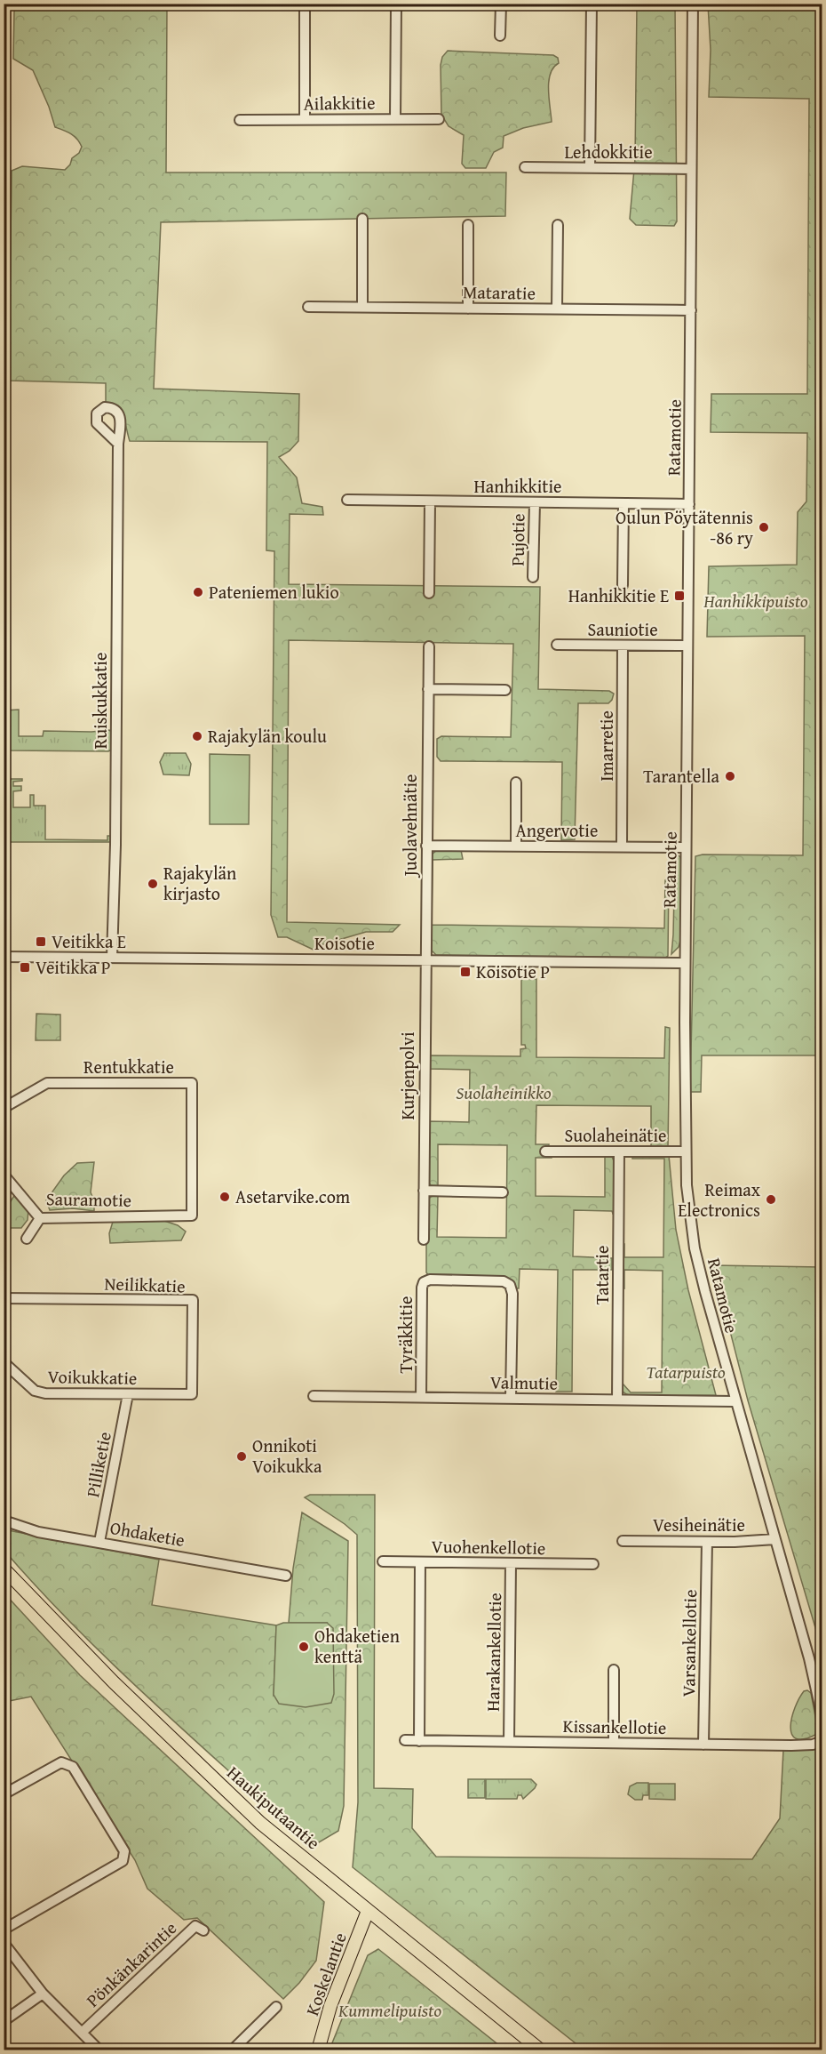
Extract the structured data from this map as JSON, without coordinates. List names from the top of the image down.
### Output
{
  "streets": {
    "main road": ["Haukiputaantie", "Koskelantie"],
    "street": [
      "Ailakkitie",
      "Lehdokkitie",
      "Mataratie",
      "Ratamotie",
      "Hanhikkitie",
      "Pujotie",
      "Sauniotie",
      "Ruiskukkatie",
      "Imarretie",
      "Juolavehnätie",
      "Angervotie",
      "Koisotie",
      "Rentukkatie",
      "Kurjenpolvi",
      "Suolaheinätie",
      "Sauramotie",
      "Tatartie",
      "Neilikkatie",
      "Tyräkkitie",
      "Voikukkatie",
      "Valmutie",
      "Pilliketie",
      "Vesiheinätie",
      "Ohdaketie",
      "Vuohenkellotie",
      "Varsankellotie",
      "Harakankellotie",
      "Kissankellotie",
      "Pönkänkarintie"
    ]
  },
  "crossings": [
    ["Lehdokkitie", "Ratamotie"],
    ["Mataratie", "Ratamotie"],
    ["Ratamotie", "Hanhikkitie"],
    ["Ratamotie", "Sauniotie"],
    ["Ratamotie", "Angervotie"],
    ["Ratamotie", "Koisotie"],
    ["Ratamotie", "Suolaheinätie"],
    ["Ratamotie", "Valmutie"],
    ["Ratamotie", "Vesiheinätie"],
    ["Hanhikkitie", "Pujotie"],
    ["Sauniotie", "Imarretie"],
    ["Ruiskukkatie", "Koisotie"],
    ["Imarretie", "Angervotie"],
    ["Juolavehnätie", "Angervotie"],
    ["Juolavehnätie", "Koisotie"],
    ["Juolavehnätie", "Kurjenpolvi"],
    ["Koisotie", "Kurjenpolvi"],
    ["Rentukkatie", "Sauramotie"],
    ["Suolaheinätie", "Tatartie"],
    ["Tatartie", "Valmutie"],
    ["Neilikkatie", "Voikukkatie"],
    ["Tyräkkitie", "Valmutie"],
    ["Voikukkatie", "Pilliketie"],
    ["Pilliketie", "Ohdaketie"],
    ["Vesiheinätie", "Varsankellotie"],
    ["Vuohenkellotie", "Harakankellotie"],
    ["Varsankellotie", "Kissankellotie"],
    ["Harakankellotie", "Kissankellotie"],
    ["Haukiputaantie", "Koskelantie"]
  ],
  "parks": [
    "Hanhikkipuisto",
    "Suolaheinikko",
    "Tatarpuisto",
    "Kummelipuisto"
  ],
  "places": {
    "other": [
      "Oulun Pöytätennis -86 ry",
      "Pateniemen lukio",
      "Rajakylän koulu",
      "Tarantella",
      "Rajakylän kirjasto",
      "Asetarvike.com",
      "Reimax Electronics",
      "Onnikoti Voikukka",
      "Ohdaketien kenttä"
    ],
    "transit": [
      "Hanhikkitie E",
      "Veitikka E",
      "Veitikka P",
      "Koisotie P"
    ]
  }
}
